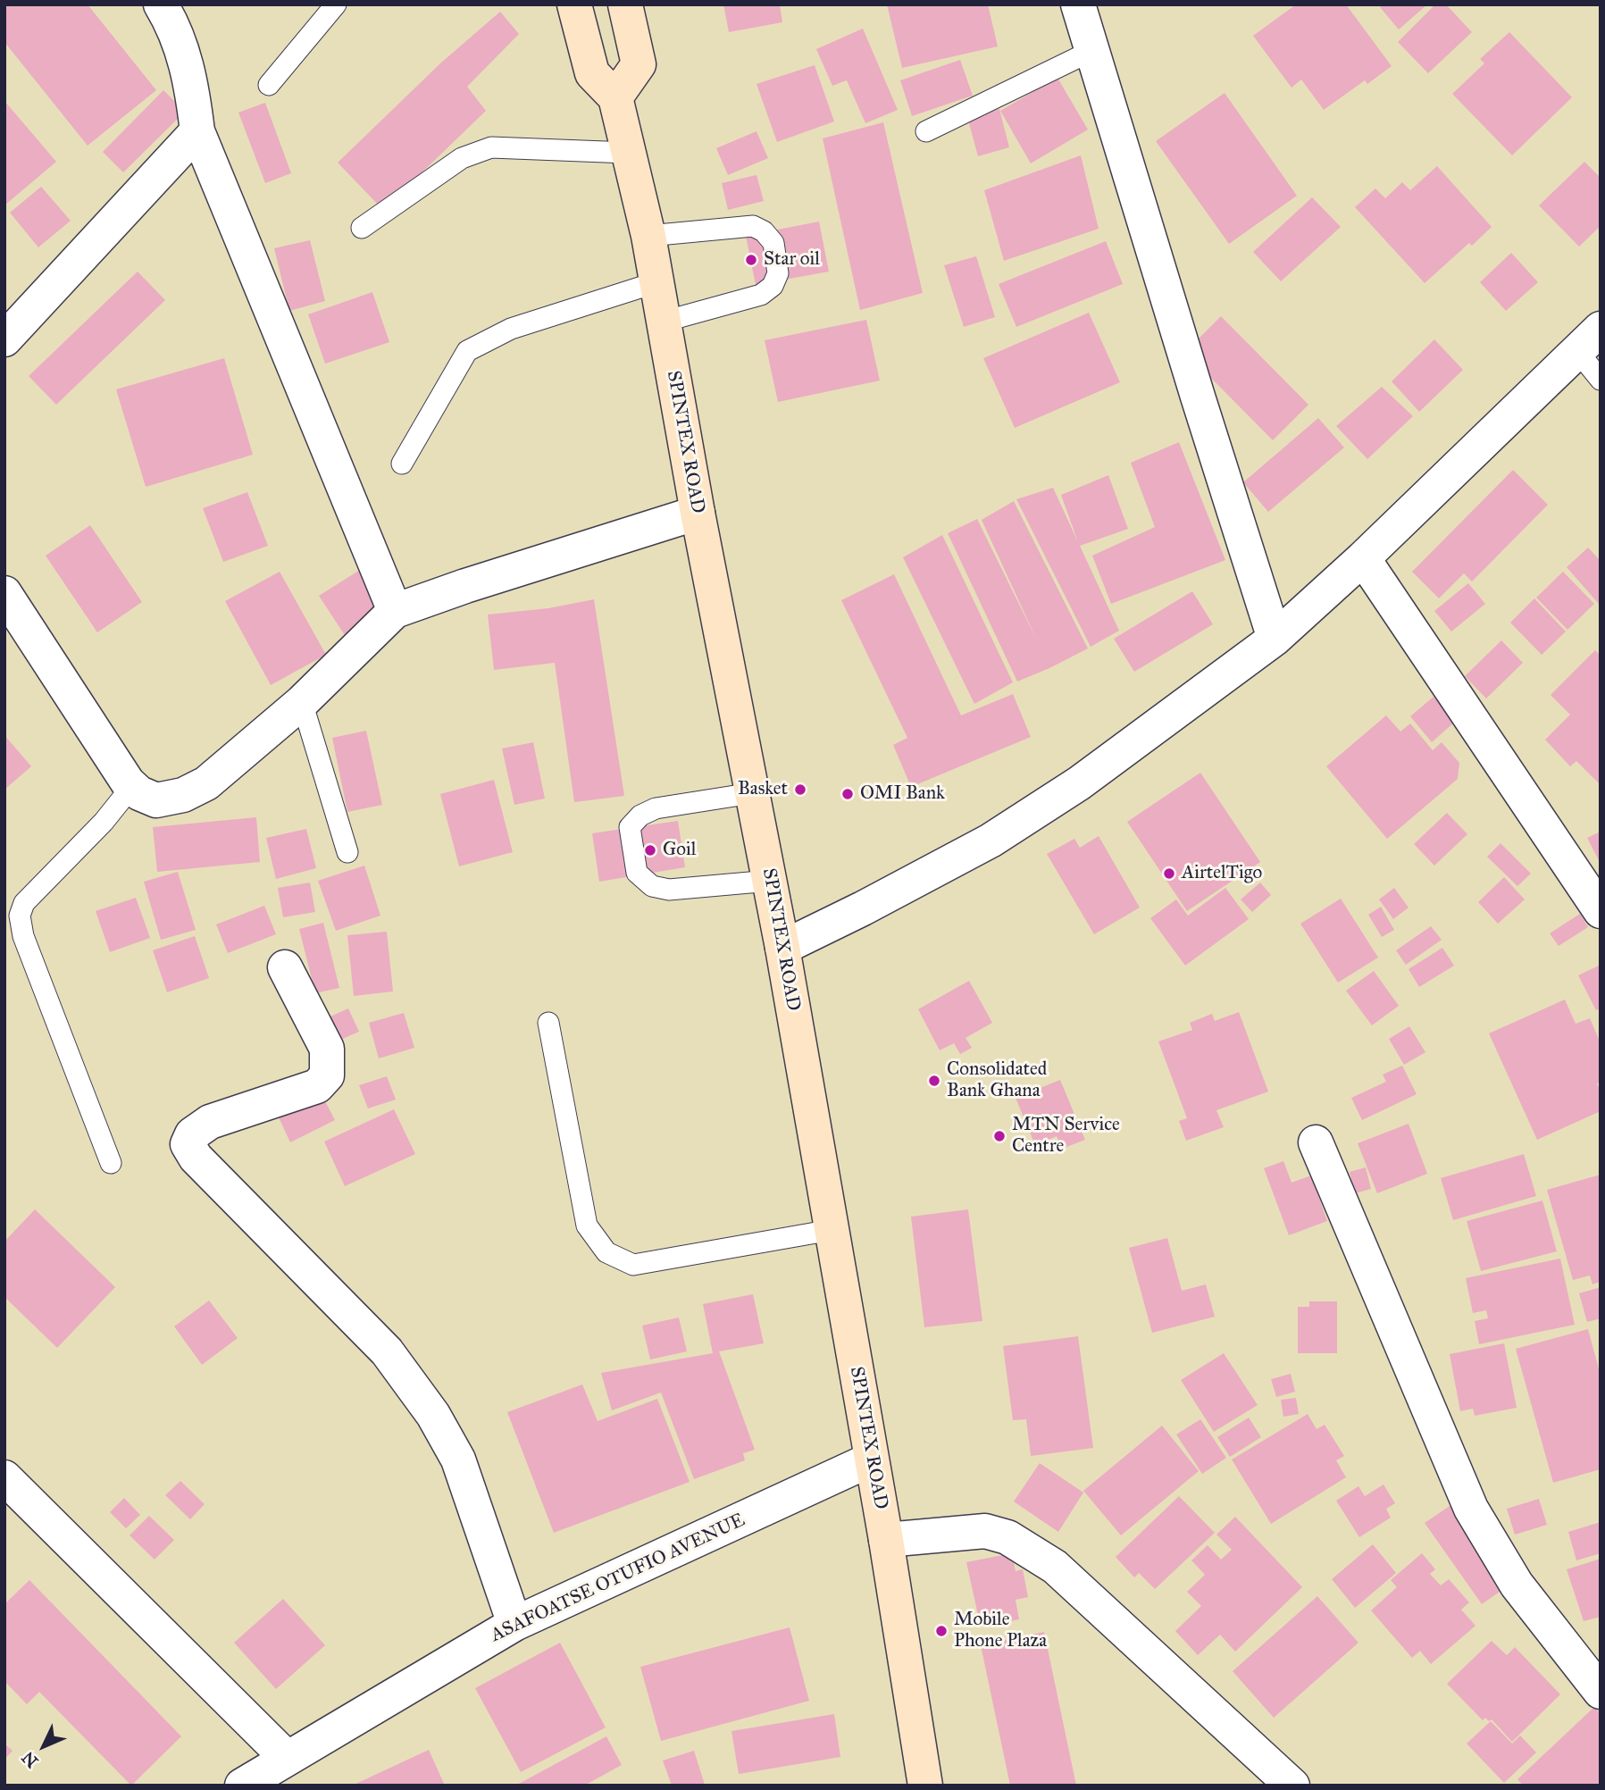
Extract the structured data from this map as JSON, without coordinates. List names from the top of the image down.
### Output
{
  "streets": {
    "main road": ["SPINTEX ROAD"],
    "street": ["ASAFOATSE OTUFIO AVENUE"]
  },
  "crossings": [
    ["SPINTEX ROAD", "ASAFOATSE OTUFIO AVENUE"]
  ],
  "places": [
    "Star oil",
    "Basket",
    "OMI Bank",
    "Goil",
    "AirtelTigo",
    "Consolidated Bank Ghana",
    "MTN Service Centre",
    "Mobile Phone Plaza"
  ],
  "north": "bottom left"
}
